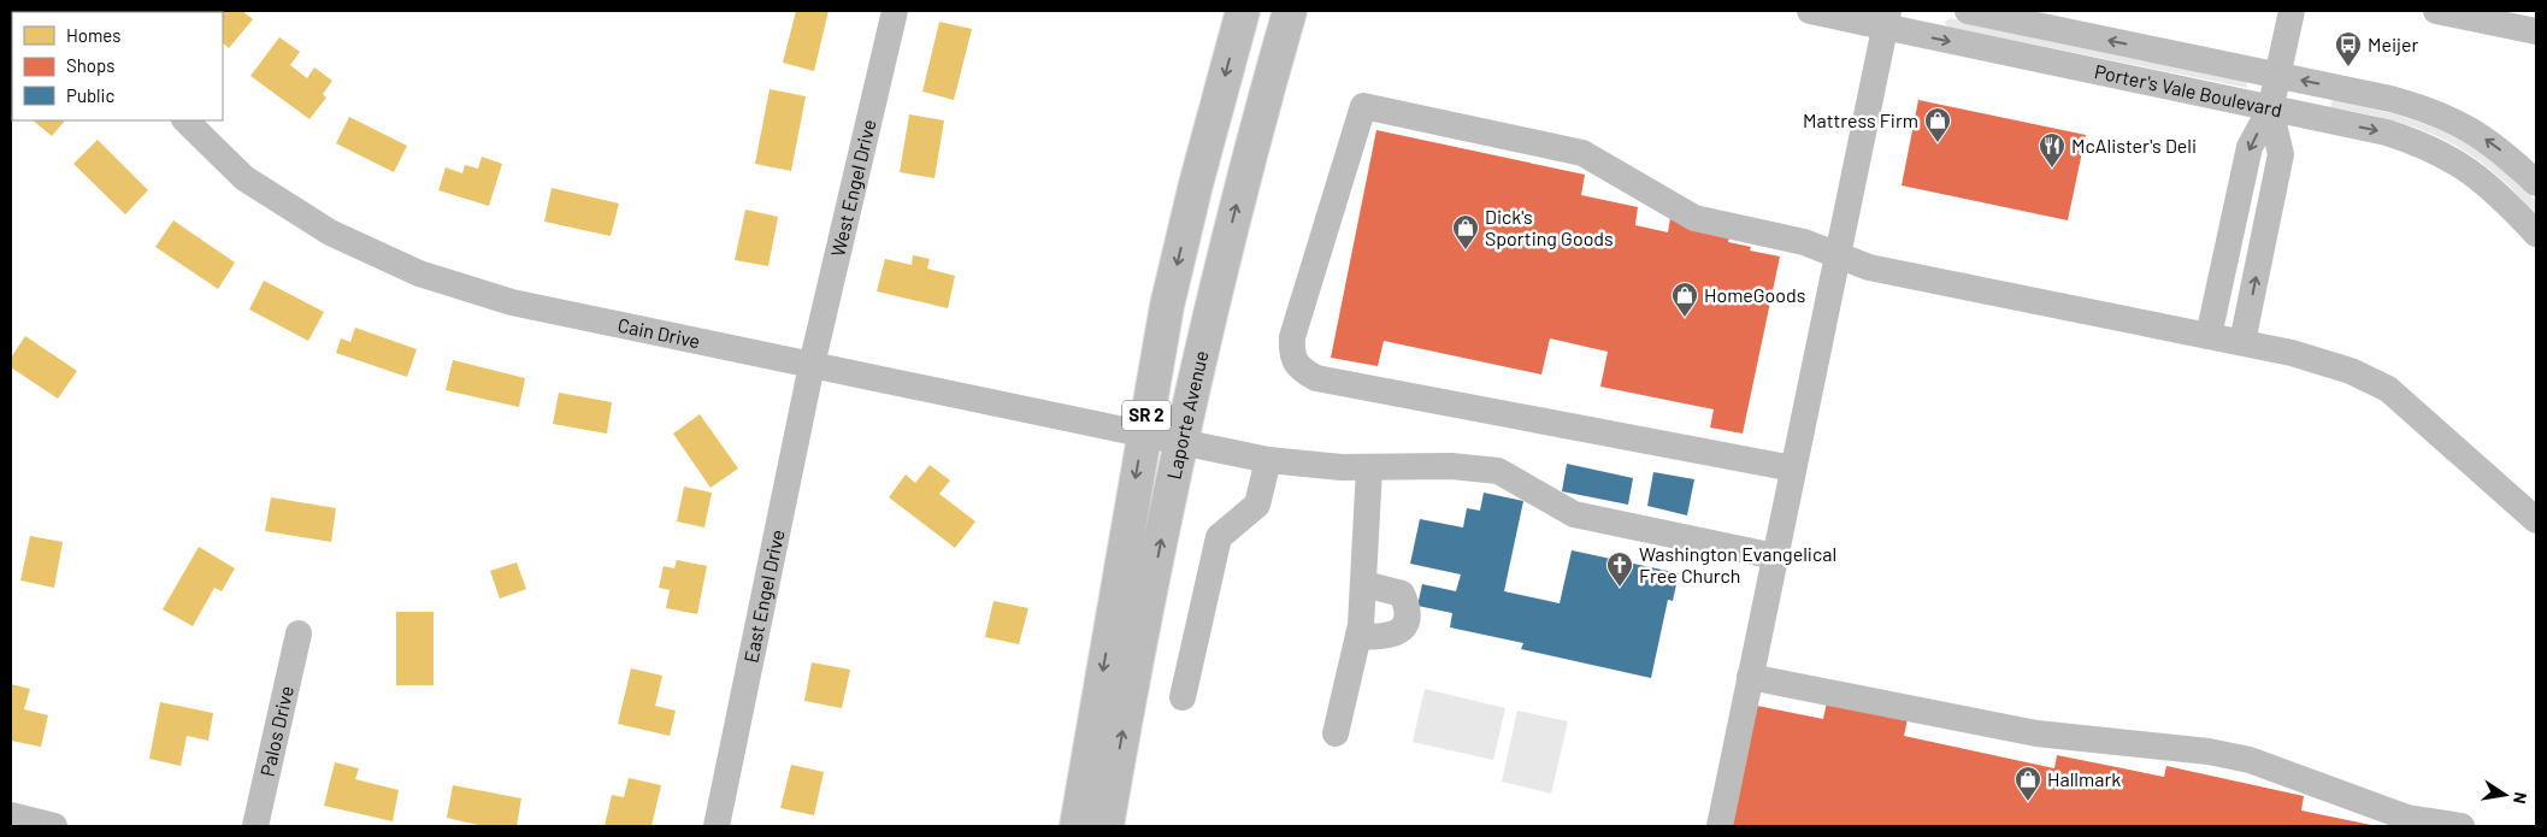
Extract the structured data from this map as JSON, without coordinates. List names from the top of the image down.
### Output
{
  "streets": {
    "main road": ["SR 2", "Laporte Avenue"],
    "street": [
      "Porter's Vale Boulevard",
      "West Engel Drive",
      "Cain Drive",
      "East Engel Drive",
      "Palos Drive"
    ]
  },
  "crossings": [
    ["West Engel Drive", "Cain Drive"],
    ["West Engel Drive", "East Engel Drive"],
    ["Cain Drive", "Laporte Avenue"],
    ["Cain Drive", "East Engel Drive"]
  ],
  "places": {
    "bus stop": ["Meijer"],
    "shop": [
      "Mattress Firm",
      "Dick's Sporting Goods",
      "HomeGoods",
      "Hallmark"
    ],
    "restaurant": ["McAlister's Deli"],
    "church": ["Washington Evangelical Free Church"]
  },
  "legend": ["Homes", "Shops", "Public"],
  "north": "right"
}
